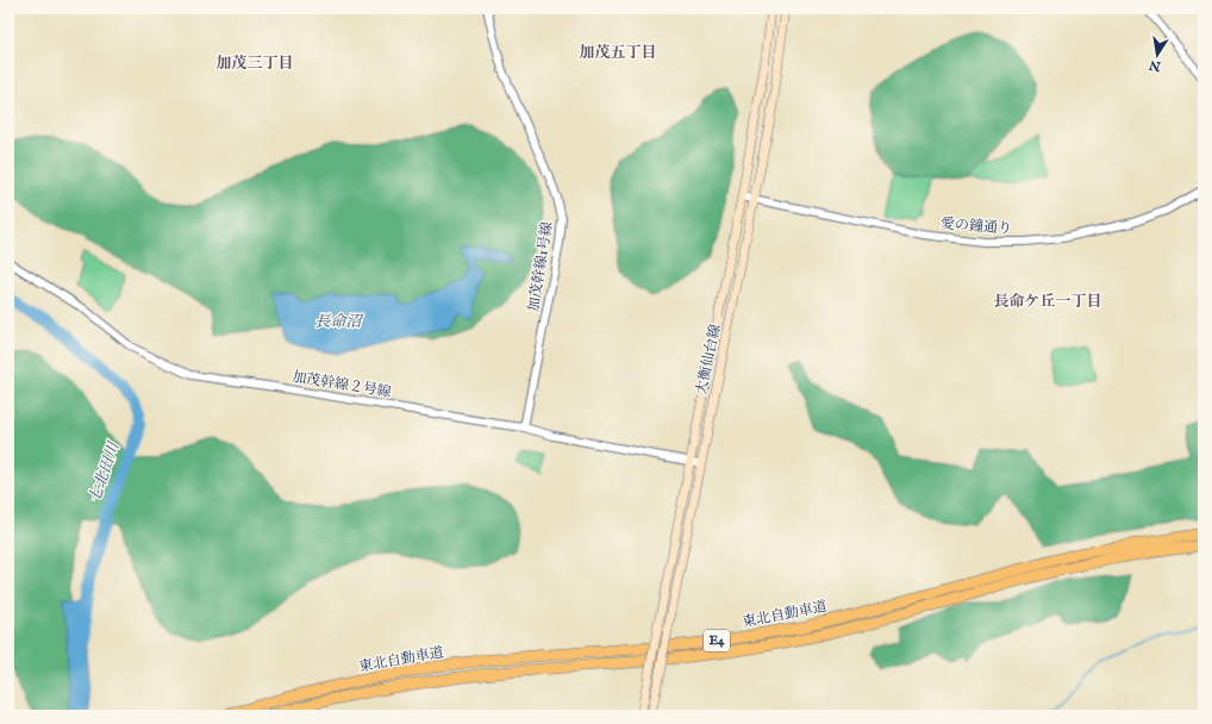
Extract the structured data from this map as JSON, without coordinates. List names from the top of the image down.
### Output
{
  "streets": {
    "highway": ["東北自動車道", "E4"],
    "main road": ["大衡仙台線"],
    "street": ["愛の鐘通り", "加茂幹線1号線", "加茂幹線２号線"]
  },
  "crossings": [
    ["愛の鐘通り", "大衡仙台線"],
    ["加茂幹線1号線", "加茂幹線２号線"],
    ["大衡仙台線", "加茂幹線２号線"]
  ],
  "districts": ["加茂五丁目", "加茂三丁目", "長命ケ丘一丁目"],
  "water": ["長命沼", "七北田川"],
  "north": "bottom"
}
